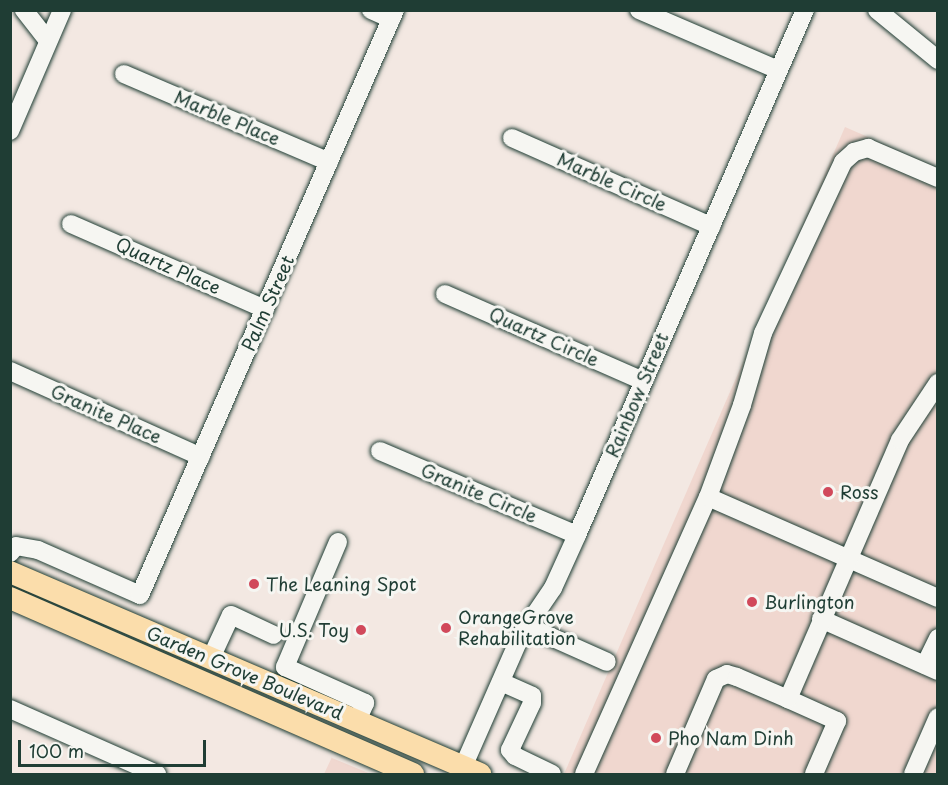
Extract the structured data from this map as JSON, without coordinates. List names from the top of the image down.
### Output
{
  "streets": {
    "main road": ["Garden Grove Boulevard"],
    "street": [
      "Marble Place",
      "Marble Circle",
      "Quartz Place",
      "Palm Street",
      "Quartz Circle",
      "Rainbow Street",
      "Granite Place",
      "Granite Circle"
    ]
  },
  "crossings": [
    ["Marble Place", "Palm Street"],
    ["Marble Circle", "Rainbow Street"],
    ["Quartz Place", "Palm Street"],
    ["Palm Street", "Granite Place"],
    ["Quartz Circle", "Rainbow Street"],
    ["Rainbow Street", "Granite Circle"],
    ["Rainbow Street", "Garden Grove Boulevard"]
  ],
  "places": [
    "Ross",
    "The Leaning Spot",
    "Burlington",
    "OrangeGrove Rehabilitation",
    "U.S. Toy",
    "Pho Nam Dinh"
  ],
  "scale_bar": "100 m"
}
